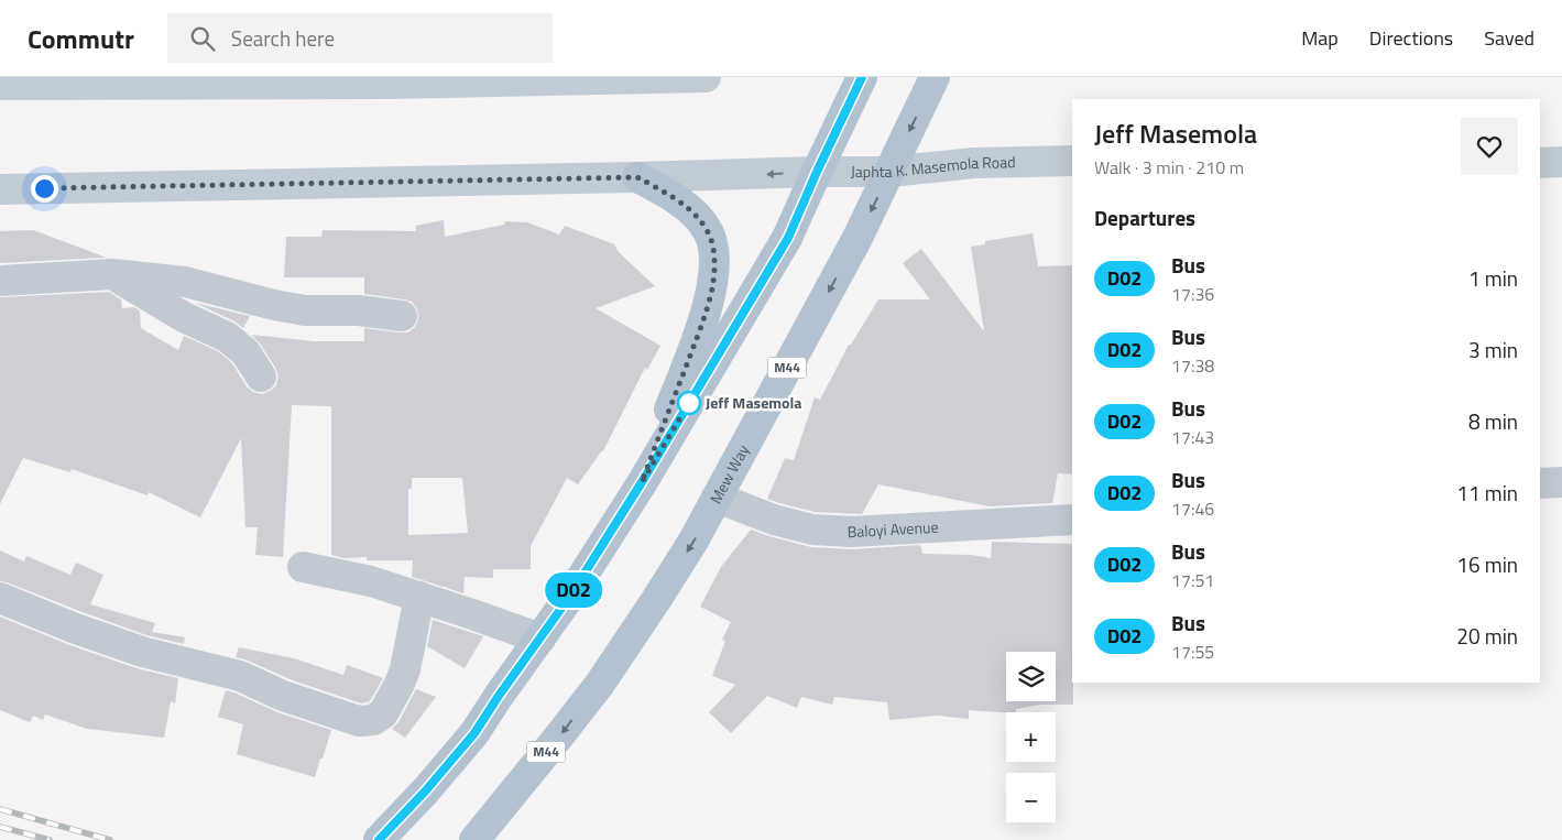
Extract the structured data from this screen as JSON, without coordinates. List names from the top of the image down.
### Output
{
  "streets": {
    "main road": ["Japhta K. Masemola Road", "M44", "Mew Way"],
    "street": ["Baloyi Avenue"]
  },
  "crossings": [
    ["Japhta K. Masemola Road", "Mew Way"],
    ["Mew Way", "Baloyi Avenue"]
  ],
  "places": ["Jeff Masemola"],
  "lines": ["bus line D02"],
  "page": {
    "header": "Commutr",
    "search": "Search here",
    "nav": ["Map", "Directions", "Saved"],
    "on_map": "D02",
    "heading": [
      ["Jeff Masemola", "Walk · 3 min · 210 m"],
      "Departures"
    ],
    "list": [
      {
        "mark": "D02",
        "name": "Bus",
        "note": "17:36",
        "value": "1 min"
      },
      {
        "mark": "D02",
        "name": "Bus",
        "note": "17:38",
        "value": "3 min"
      },
      {
        "mark": "D02",
        "name": "Bus",
        "note": "17:43",
        "value": "8 min"
      },
      {
        "mark": "D02",
        "name": "Bus",
        "note": "17:46",
        "value": "11 min"
      },
      {
        "mark": "D02",
        "name": "Bus",
        "note": "17:51",
        "value": "16 min"
      },
      {
        "mark": "D02",
        "name": "Bus",
        "note": "17:55",
        "value": "20 min"
      }
    ],
    "map_buttons": ["+", "−"]
  }
}
